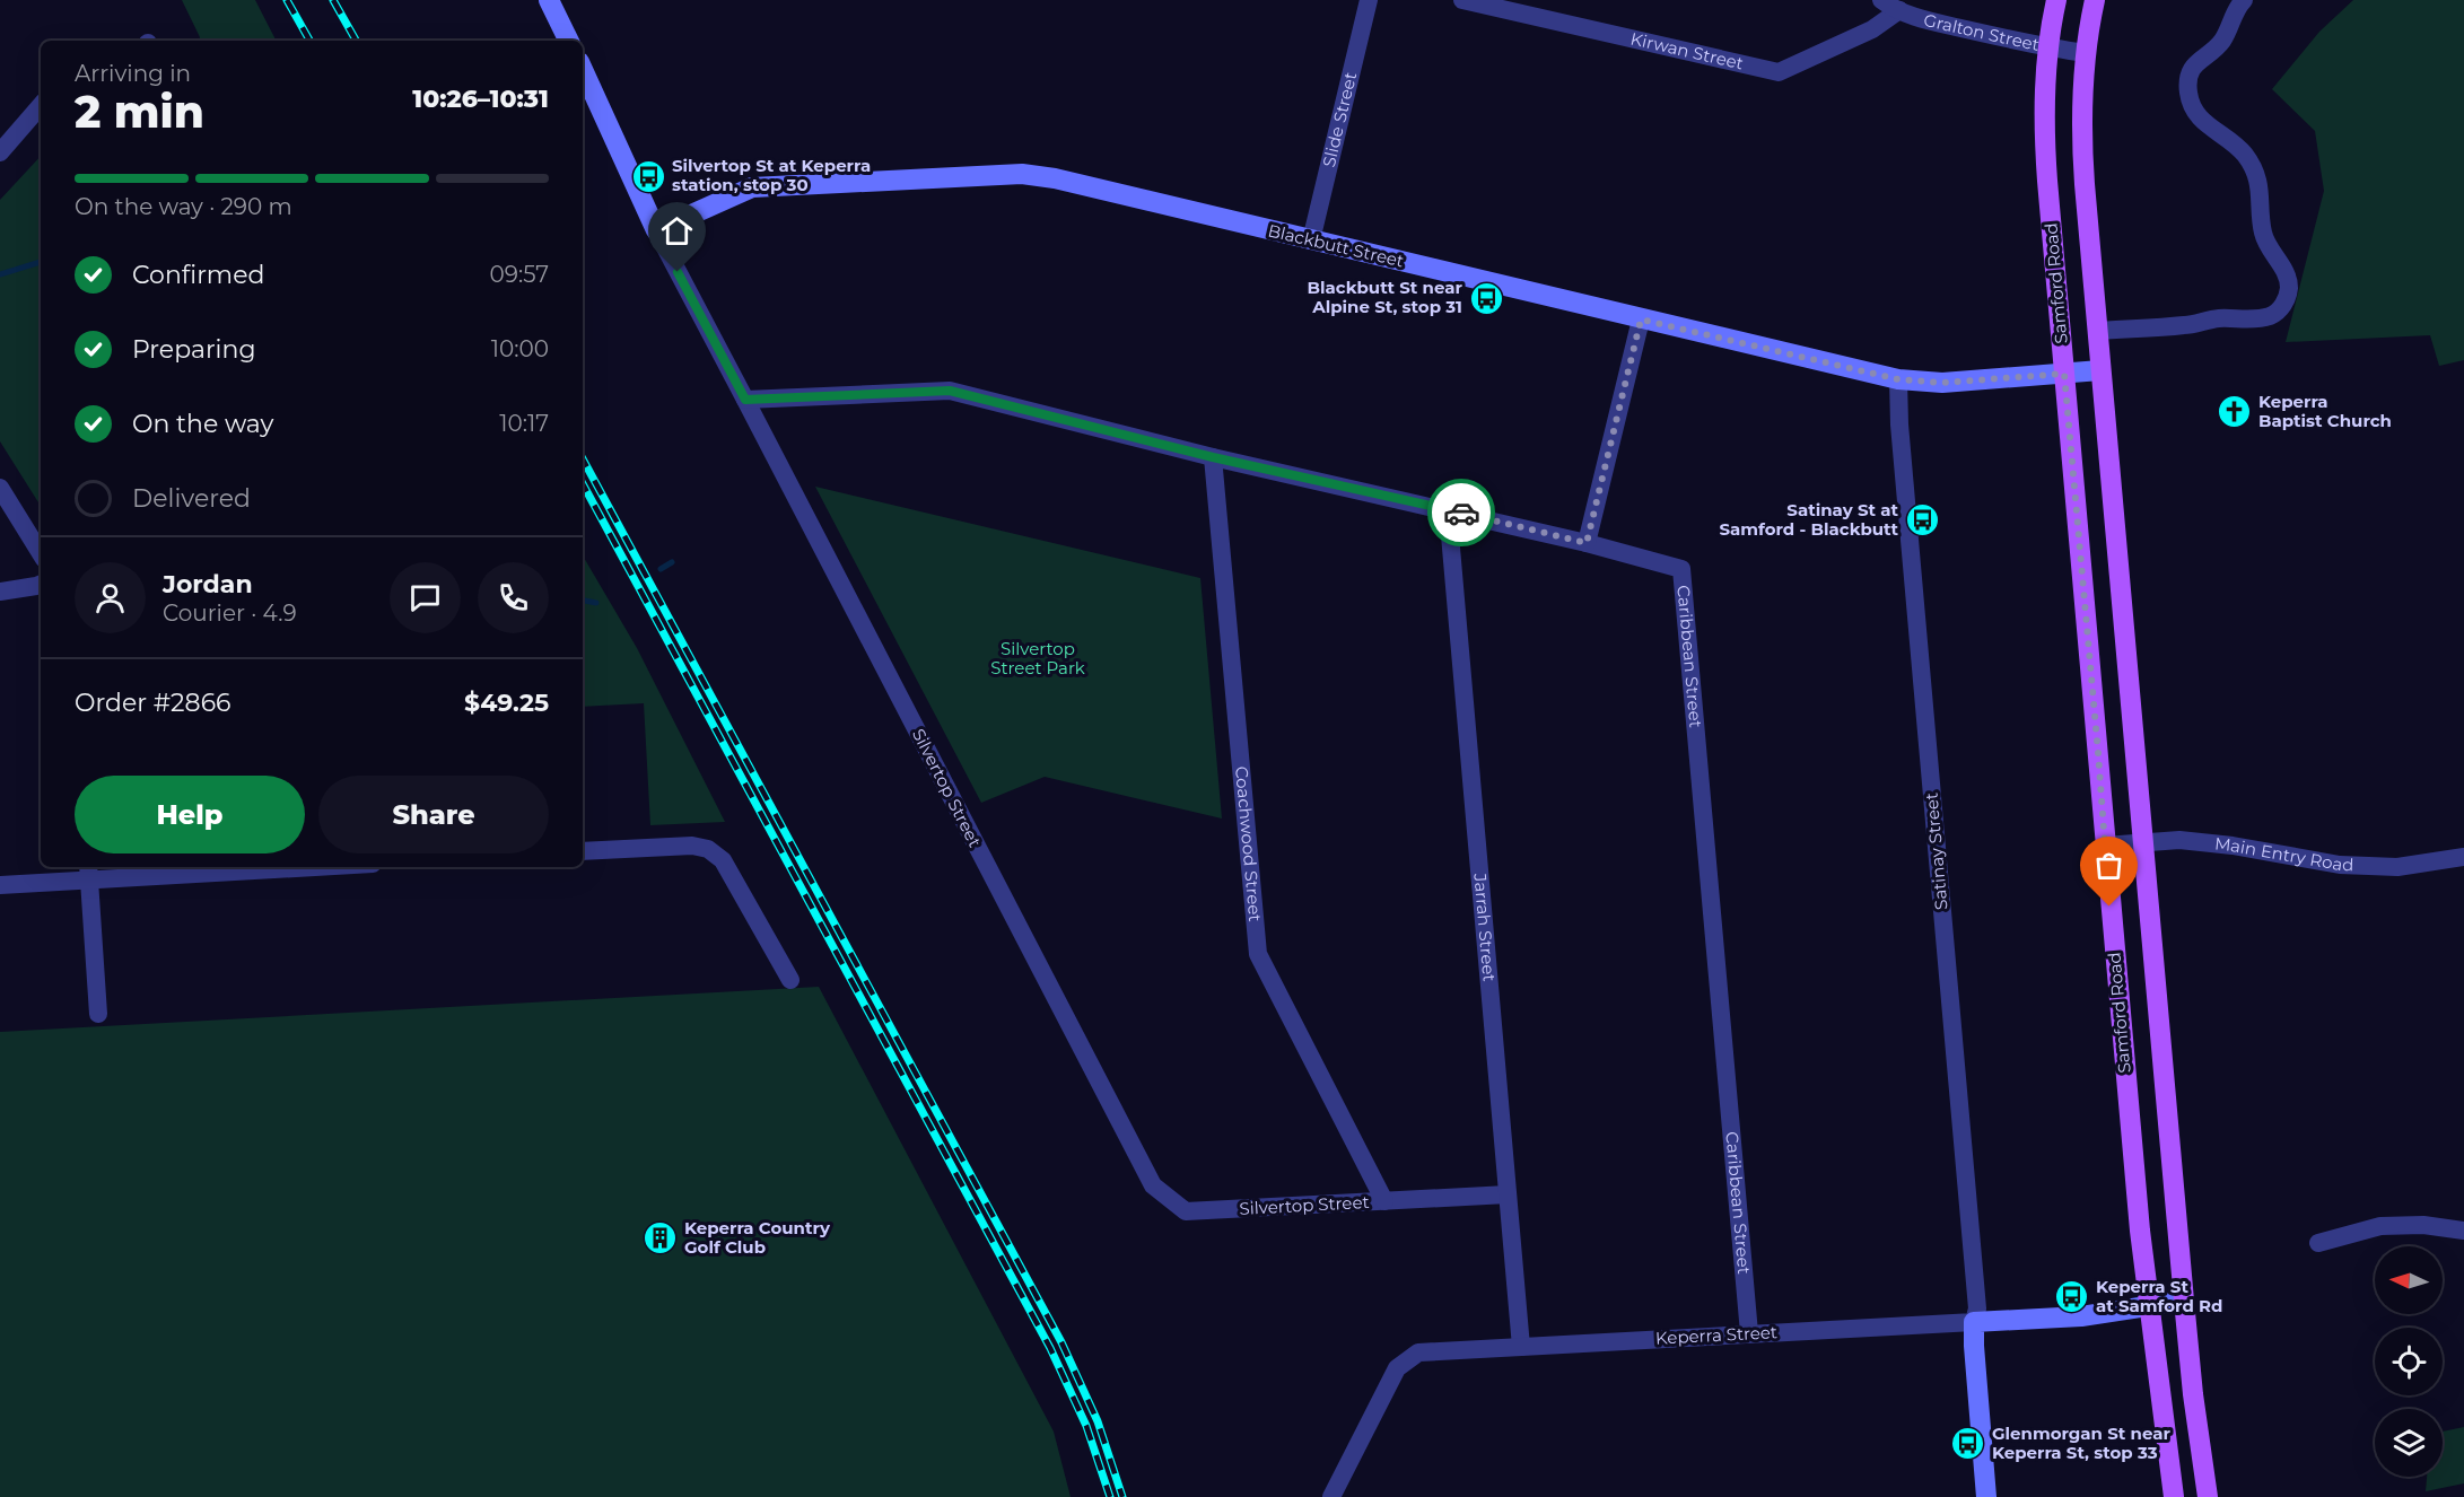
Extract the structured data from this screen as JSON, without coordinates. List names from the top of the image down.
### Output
{
  "streets": {
    "main road": ["Samford Road"],
    "street": [
      "Gralton Street",
      "Kirwan Street",
      "Slide Street",
      "Blackbutt Street",
      "Caribbean Street",
      "Silvertop Street",
      "Coachwood Street",
      "Satinay Street",
      "Main Entry Road",
      "Jarrah Street",
      "Keperra Street"
    ]
  },
  "crossings": [
    ["Gralton Street", "Kirwan Street"],
    ["Gralton Street", "Samford Road"],
    ["Slide Street", "Blackbutt Street"],
    ["Blackbutt Street", "Samford Road"],
    ["Blackbutt Street", "Silvertop Street"],
    ["Blackbutt Street", "Satinay Street"],
    ["Samford Road", "Main Entry Road"],
    ["Samford Road", "Keperra Street"],
    ["Caribbean Street", "Silvertop Street"],
    ["Caribbean Street", "Coachwood Street"],
    ["Caribbean Street", "Jarrah Street"],
    ["Caribbean Street", "Keperra Street"],
    ["Silvertop Street", "Coachwood Street"],
    ["Silvertop Street", "Jarrah Street"],
    ["Satinay Street", "Keperra Street"],
    ["Jarrah Street", "Keperra Street"]
  ],
  "parks": ["Silvertop Street Park"],
  "places": {
    "bus stop": [
      "Silvertop St at Keperra station, stop 30",
      "Blackbutt St near Alpine St, stop 31",
      "Satinay St at Samford - Blackbutt",
      "Keperra St at Samford Rd",
      "Glenmorgan St near Keperra St, stop 33"
    ],
    "church": ["Keperra Baptist Church"],
    "building": ["Keperra Country Golf Club"]
  },
  "north": "left",
  "page": {
    "heading": ["2 min", "Arriving in", "10:26–10:31"],
    "panel": [
      "Jordan",
      "Courier · 4.9",
      "Order #2866",
      "$49.25"
    ],
    "bar": "On the way · 290 m",
    "list": [
      ["Confirmed", "09:57"],
      ["Preparing", "10:00"],
      ["On the way", "10:17"],
      "Delivered"
    ],
    "buttons": ["Help", "Share"]
  }
}
